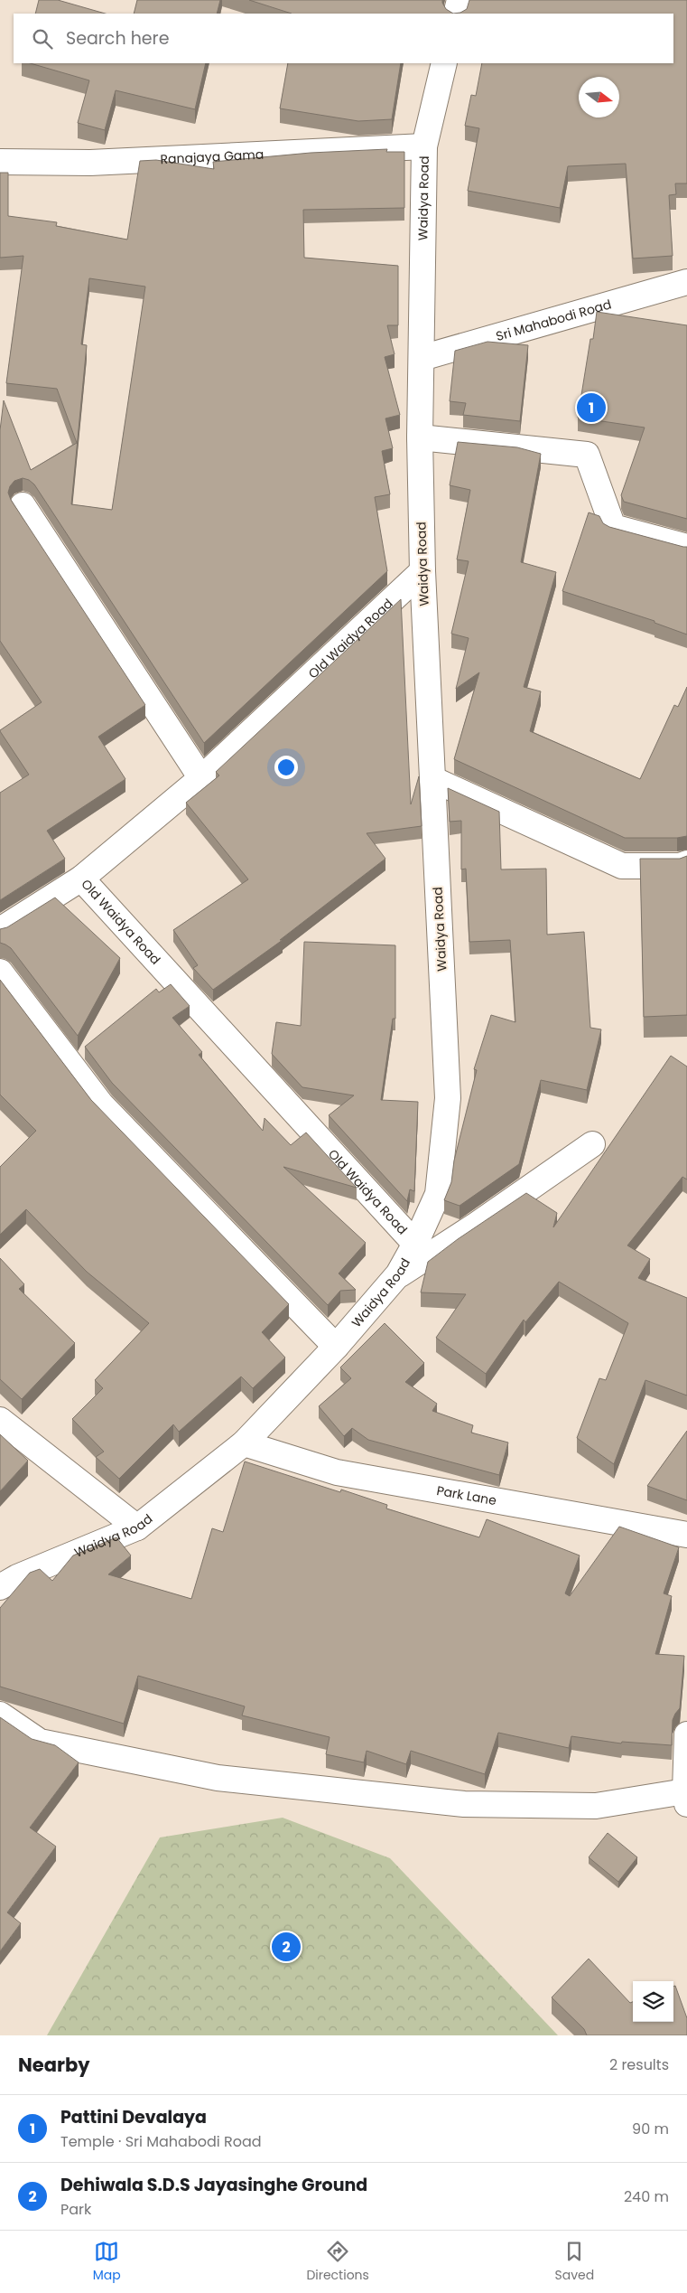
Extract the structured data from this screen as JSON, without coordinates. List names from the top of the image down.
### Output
{
  "streets": {
    "street": [
      "Ranajaya Gama",
      "Waidya Road",
      "Sri Mahabodi Road",
      "Old Waidya Road",
      "Park Lane"
    ]
  },
  "crossings": [
    ["Ranajaya Gama", "Waidya Road"],
    ["Waidya Road", "Sri Mahabodi Road"],
    ["Waidya Road", "Old Waidya Road"],
    ["Waidya Road", "Park Lane"]
  ],
  "north": "right",
  "page": {
    "search": "Search here",
    "pins": ["1", "2"],
    "heading": ["Nearby", "2 results"],
    "list": [
      {
        "mark": "1",
        "name": "Pattini Devalaya",
        "note": "Temple · Sri Mahabodi Road",
        "value": "90 m"
      },
      {
        "mark": "2",
        "name": "Dehiwala S.D.S Jayasinghe Ground",
        "note": "Park",
        "value": "240 m"
      }
    ],
    "nav": ["Map", "Directions", "Saved"]
  }
}
